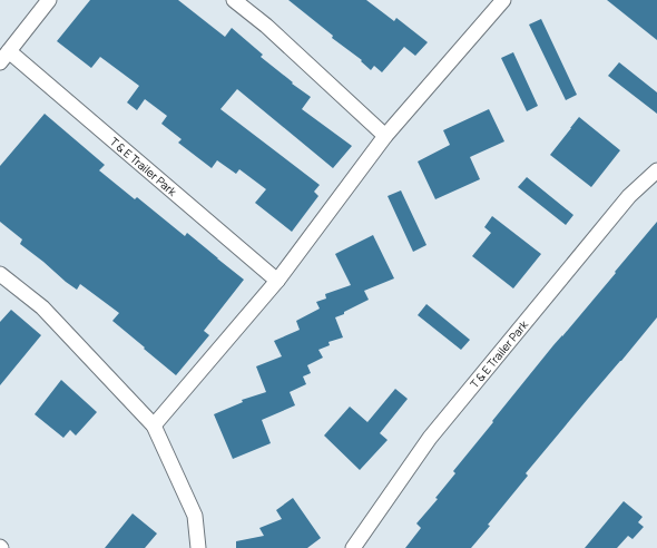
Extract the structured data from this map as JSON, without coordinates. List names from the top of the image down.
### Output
{
  "streets": {
    "street": ["T & E Trailer Park"]
  }
}
